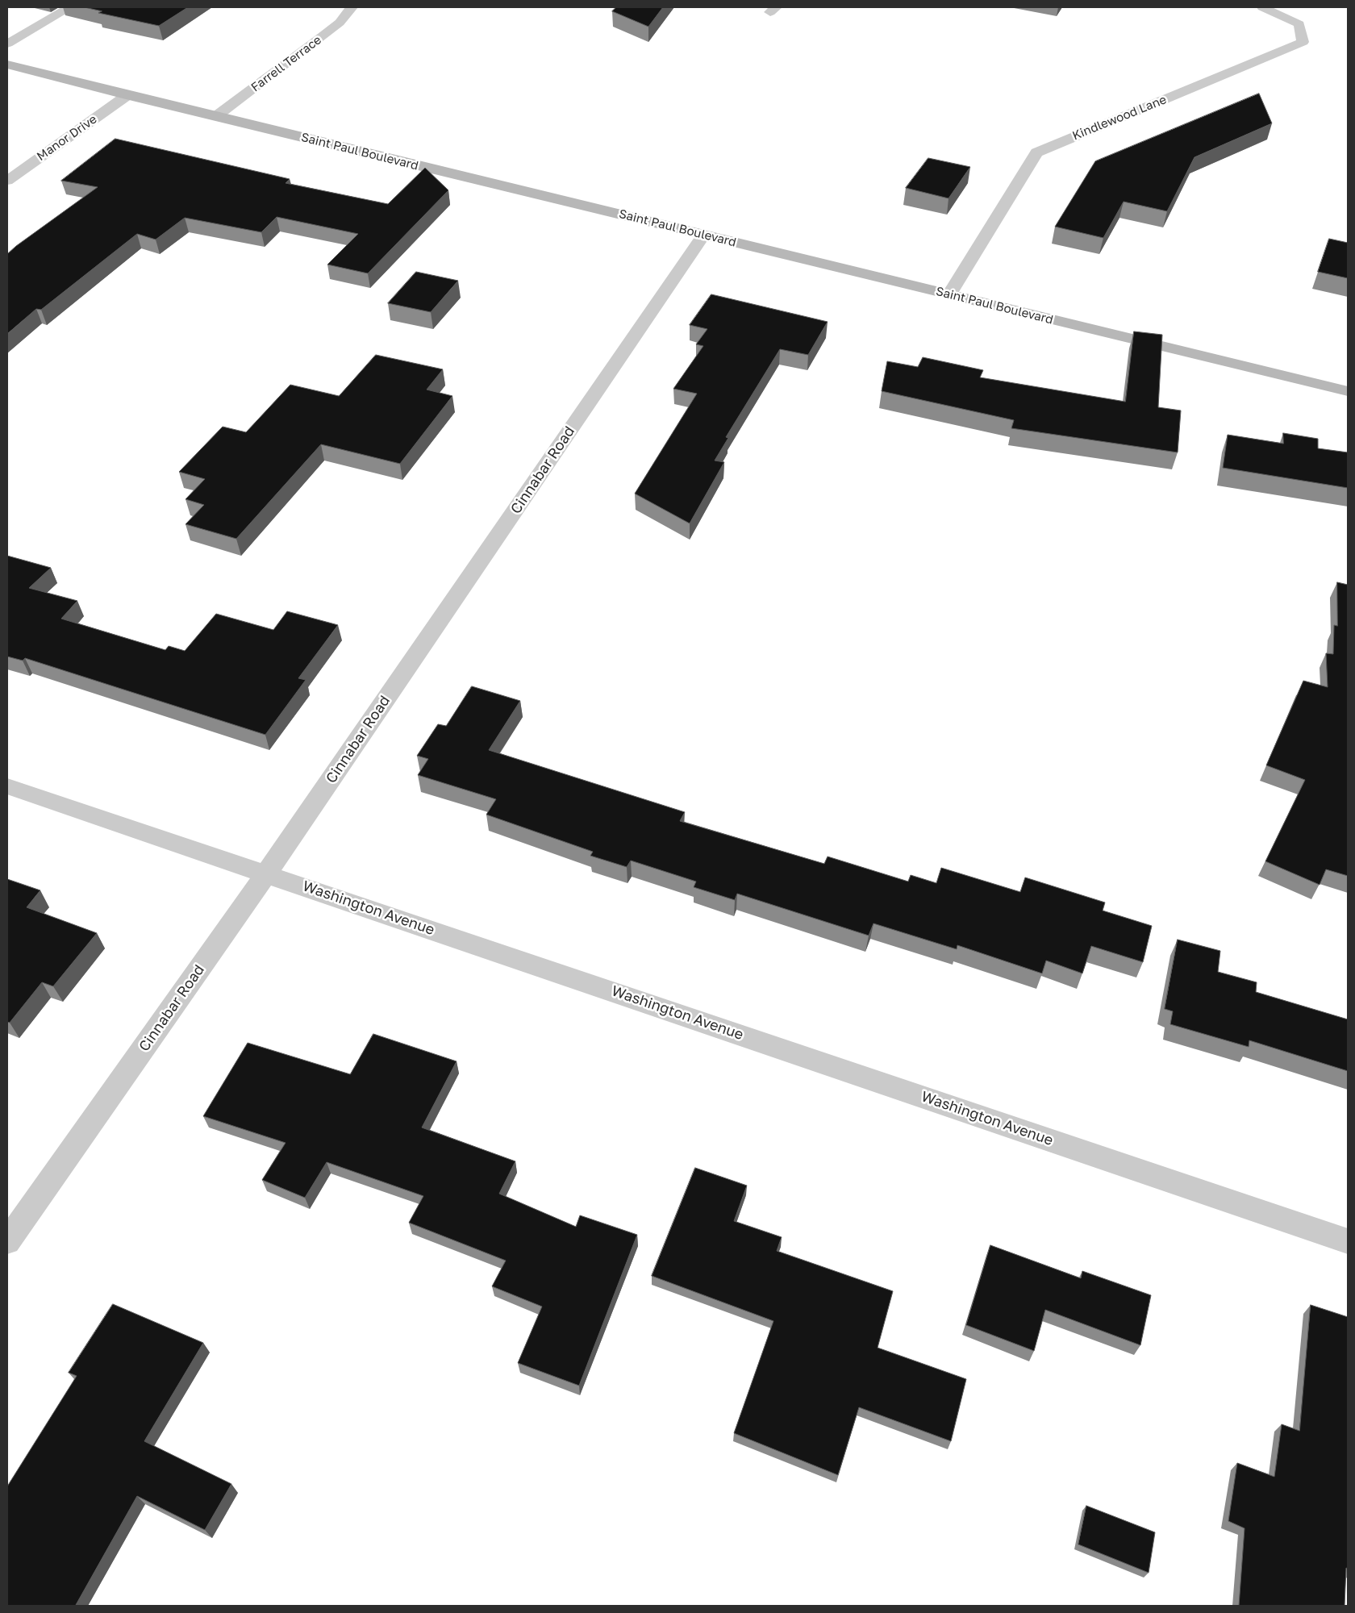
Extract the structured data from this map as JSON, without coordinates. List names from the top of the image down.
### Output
{
  "streets": {
    "street": [
      "Farrell Terrace",
      "Kindlewood Lane",
      "Manor Drive",
      "Saint Paul Boulevard",
      "Cinnabar Road",
      "Washington Avenue"
    ]
  },
  "crossings": [
    ["Farrell Terrace", "Saint Paul Boulevard"],
    ["Kindlewood Lane", "Saint Paul Boulevard"],
    ["Manor Drive", "Saint Paul Boulevard"],
    ["Saint Paul Boulevard", "Cinnabar Road"],
    ["Cinnabar Road", "Washington Avenue"]
  ]
}
